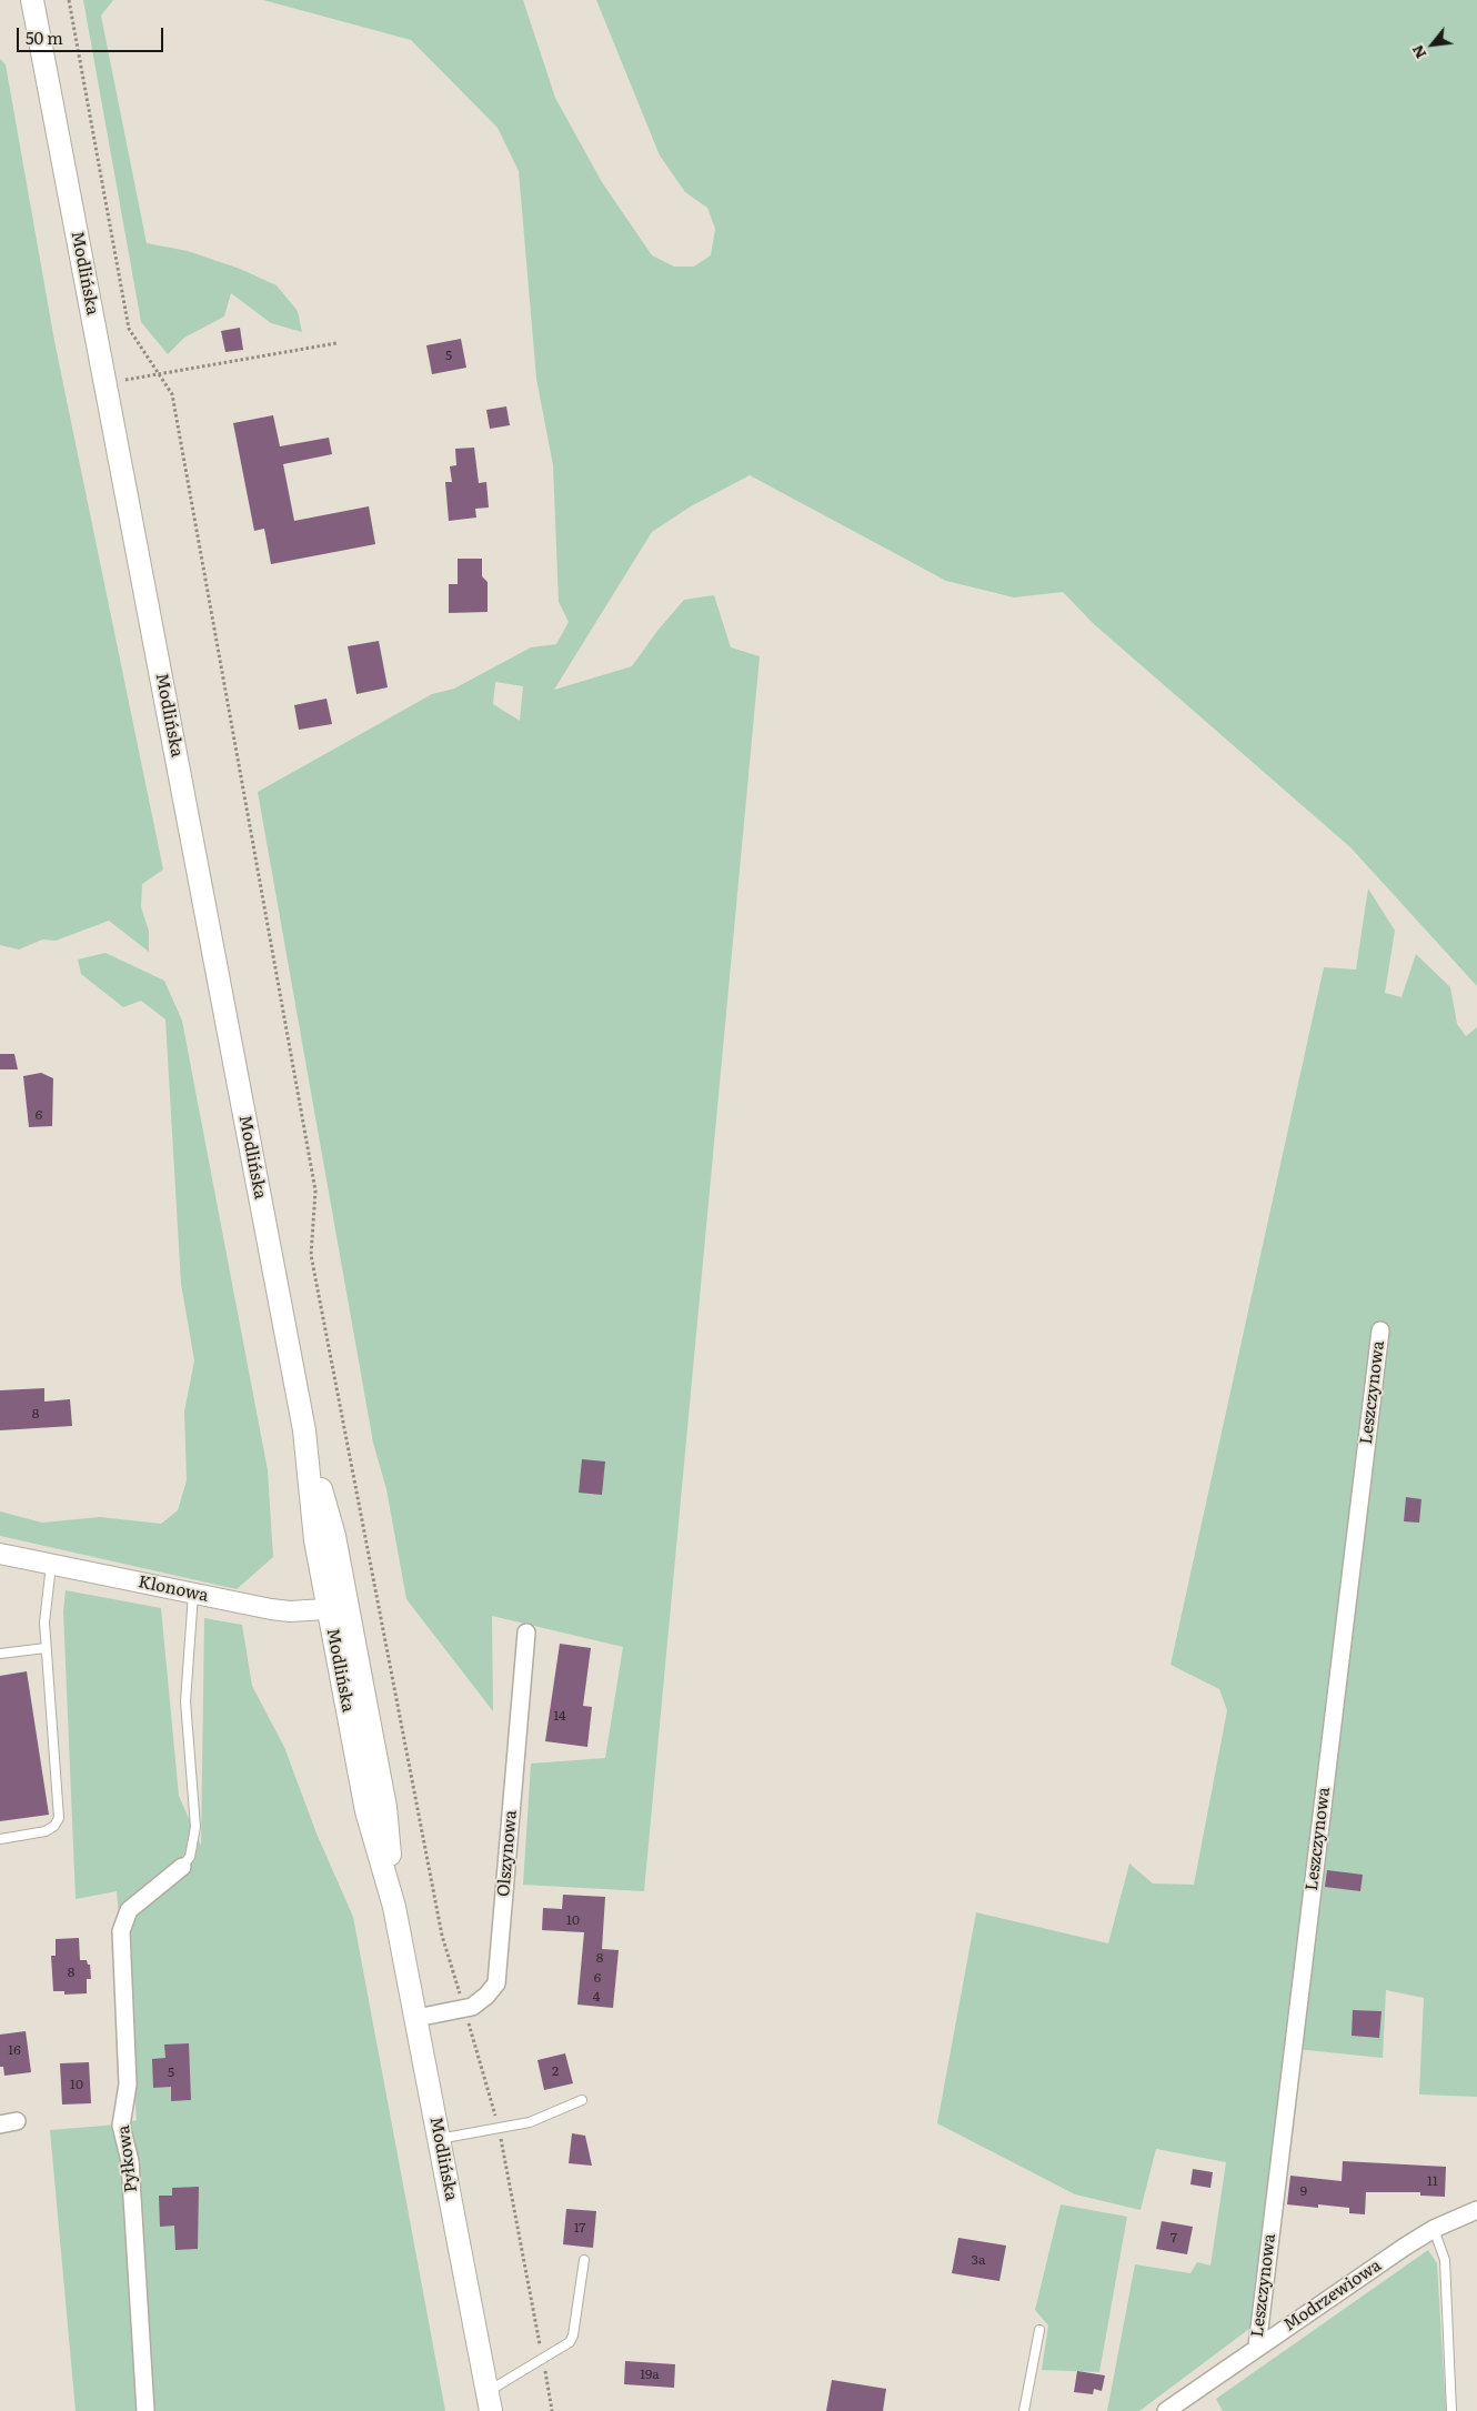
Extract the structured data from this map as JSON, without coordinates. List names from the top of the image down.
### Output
{
  "streets": {
    "main road": ["Modlińska"],
    "street": [
      "Leszczynowa",
      "Klonowa",
      "Olszynowa",
      "Pyłkowa",
      "Modrzewiowa"
    ]
  },
  "crossings": [
    ["Modlińska", "Klonowa"],
    ["Modlińska", "Olszynowa"],
    ["Leszczynowa", "Modrzewiowa"]
  ],
  "house_numbers": [
    "5",
    "6",
    "8",
    "14",
    "10",
    "8",
    "8",
    "6",
    "4",
    "16",
    "2",
    "5",
    "10",
    "11",
    "9",
    "17",
    "7",
    "3a",
    "19a"
  ],
  "scale_bar": "50 m",
  "north": "bottom left"
}
